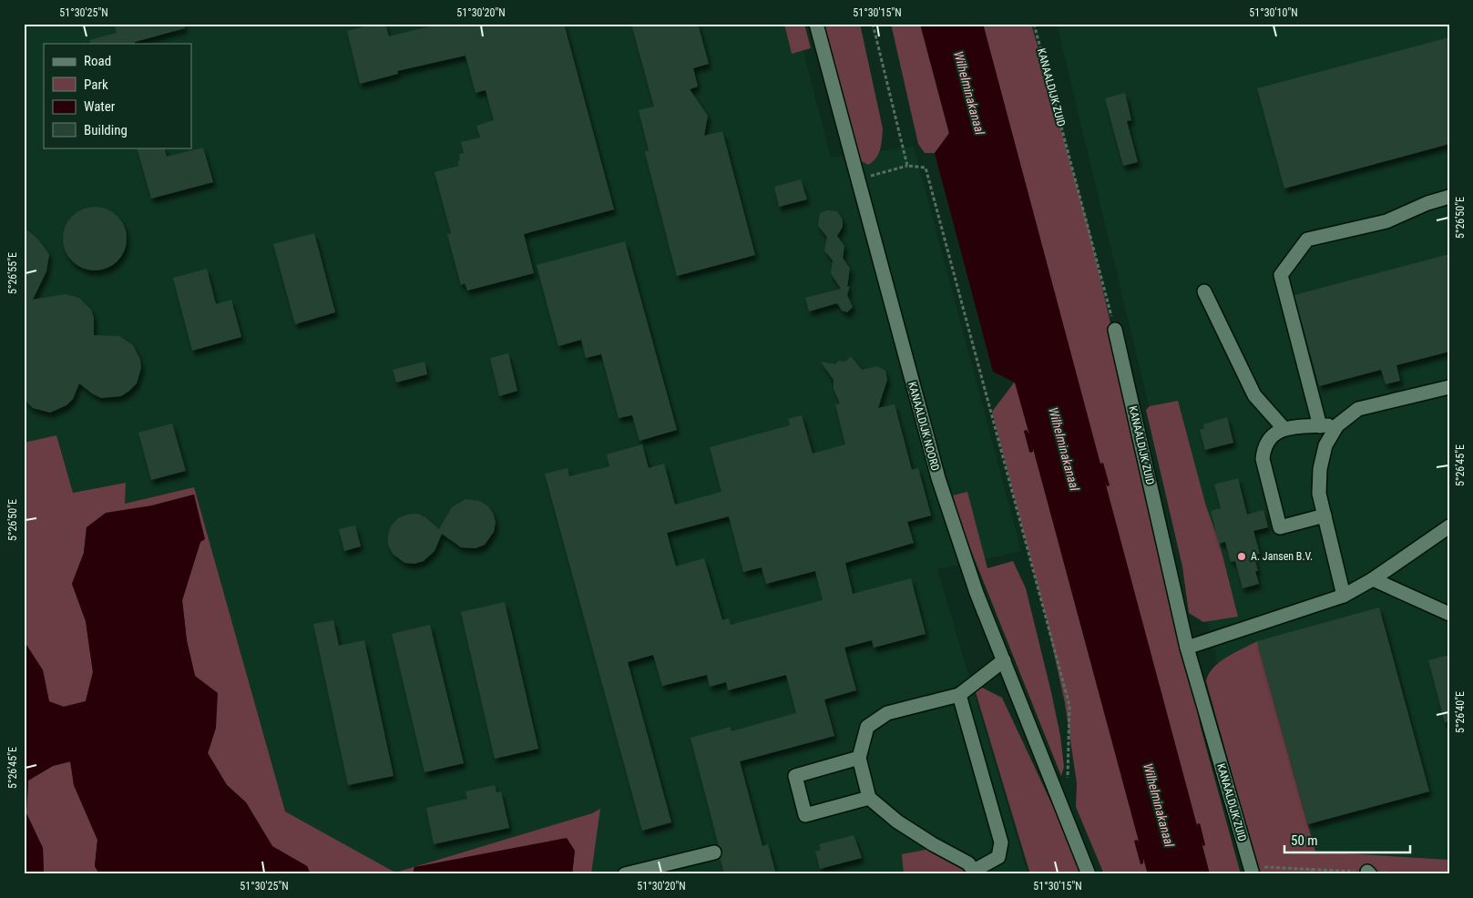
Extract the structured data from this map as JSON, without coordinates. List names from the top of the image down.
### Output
{
  "streets": {
    "street": ["KANAALDIJK ZUID", "KANAALDIJK NOORD"]
  },
  "water": ["Wilhelminakanaal"],
  "places": ["A. Jansen B.V."],
  "legend": [
    "Road",
    "Park",
    "Water",
    "Building"
  ],
  "scale_bar": "50 m",
  "coordinates": [
    "51°30'25\"N",
    "51°30'20\"N",
    "51°30'15\"N",
    "51°30'10\"N",
    "5°26'50\"E",
    "5°26'55\"E",
    "5°26'45\"E",
    "5°26'40\"E"
  ]
}
